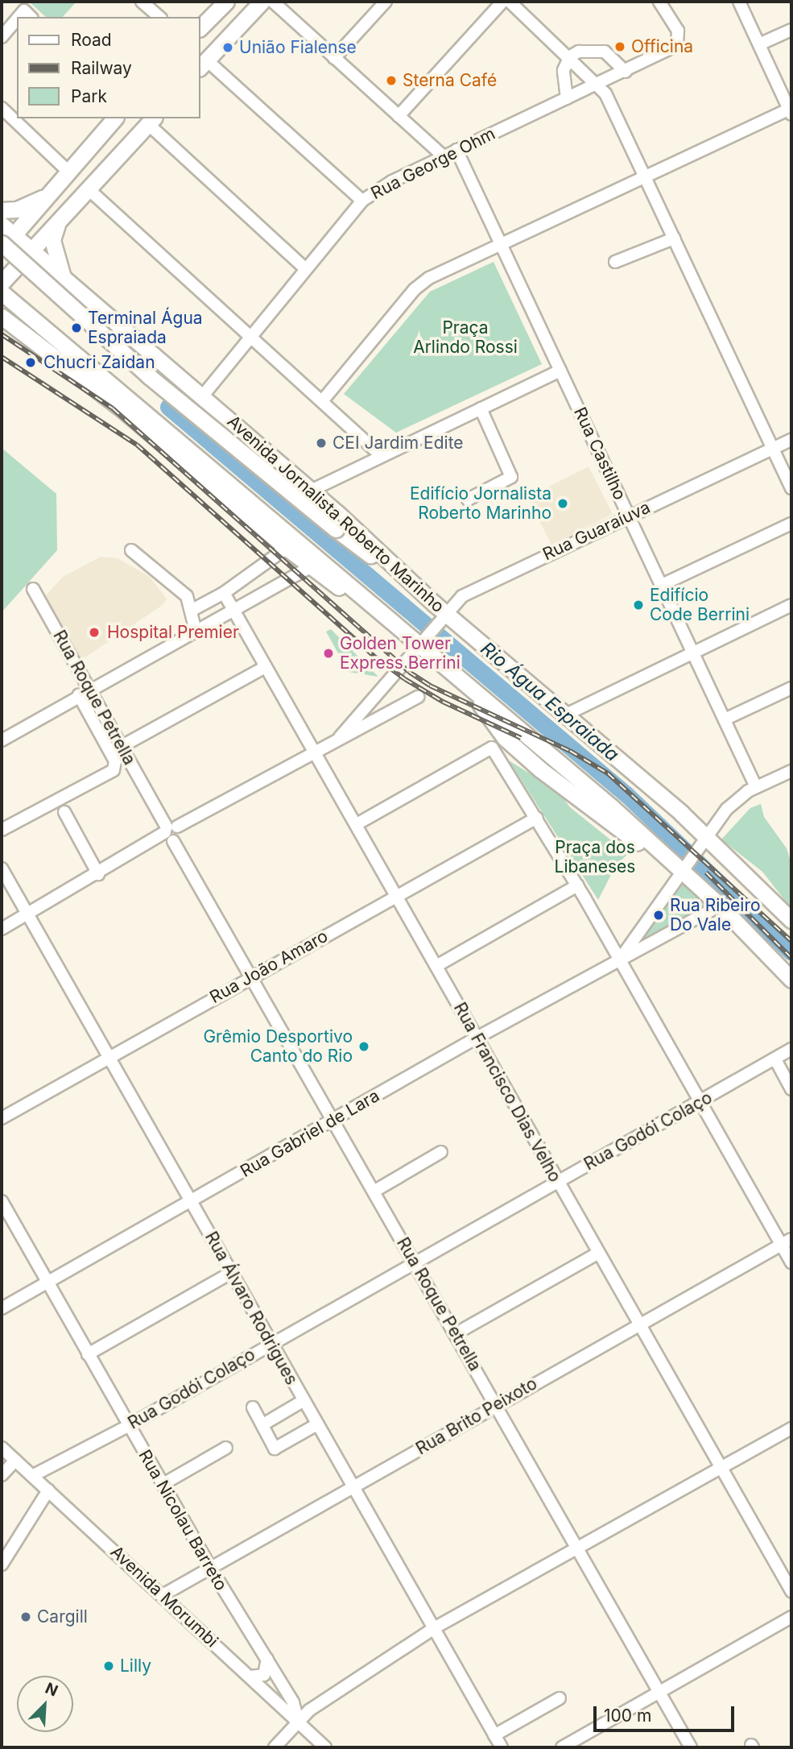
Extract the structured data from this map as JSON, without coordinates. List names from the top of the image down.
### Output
{
  "streets": {
    "main road": ["Avenida Jornalista Roberto Marinho"],
    "street": [
      "Rua George Ohm",
      "Rua Castilho",
      "Rua Guaraíuva",
      "Rua Roque Petrella",
      "Rua João Amaro",
      "Rua Francisco Dias Velho",
      "Rua Godói Colaço",
      "Rua Gabriel de Lara",
      "Rua Álvaro Rodrigues",
      "Rua Brito Peixoto",
      "Rua Nicolau Barreto",
      "Avenida Morumbi"
    ]
  },
  "crossings": [
    ["Rua George Ohm", "Rua Castilho"],
    ["Rua George Ohm", "Avenida Jornalista Roberto Marinho"],
    ["Rua Castilho", "Rua Guaraíuva"],
    ["Avenida Jornalista Roberto Marinho", "Rua Guaraíuva"],
    ["Rua Roque Petrella", "Rua João Amaro"],
    ["Rua Roque Petrella", "Rua Godói Colaço"],
    ["Rua Roque Petrella", "Rua Gabriel de Lara"],
    ["Rua Roque Petrella", "Rua Brito Peixoto"],
    ["Rua João Amaro", "Rua Francisco Dias Velho"],
    ["Rua João Amaro", "Rua Álvaro Rodrigues"],
    ["Rua Francisco Dias Velho", "Rua Godói Colaço"],
    ["Rua Francisco Dias Velho", "Rua Gabriel de Lara"],
    ["Rua Francisco Dias Velho", "Rua Brito Peixoto"],
    ["Rua Godói Colaço", "Rua Álvaro Rodrigues"],
    ["Rua Godói Colaço", "Rua Nicolau Barreto"],
    ["Rua Godói Colaço", "Avenida Morumbi"],
    ["Rua Gabriel de Lara", "Rua Álvaro Rodrigues"],
    ["Rua Gabriel de Lara", "Rua Nicolau Barreto"],
    ["Rua Álvaro Rodrigues", "Rua Brito Peixoto"],
    ["Rua Brito Peixoto", "Rua Nicolau Barreto"],
    ["Rua Brito Peixoto", "Avenida Morumbi"],
    ["Rua Nicolau Barreto", "Avenida Morumbi"]
  ],
  "water": ["Rio Água Espraiada"],
  "parks": ["Praça Arlindo Rossi", "Praça dos Libaneses"],
  "places": [
    "Officina",
    "União Fialense",
    "Sterna Café",
    "Terminal Água Espraiada",
    "Chucri Zaidan",
    "CEI Jardim Edite",
    "Edifício Jornalista Roberto Marinho",
    "Edifício Code Berrini",
    "Hospital Premier",
    "Golden Tower Express Berrini",
    "Rua Ribeiro Do Vale",
    "Grêmio Desportivo Canto do Rio",
    "Cargill",
    "Lilly"
  ],
  "legend": ["Road", "Railway", "Park"],
  "scale_bar": "100 m",
  "north": "top right"
}
